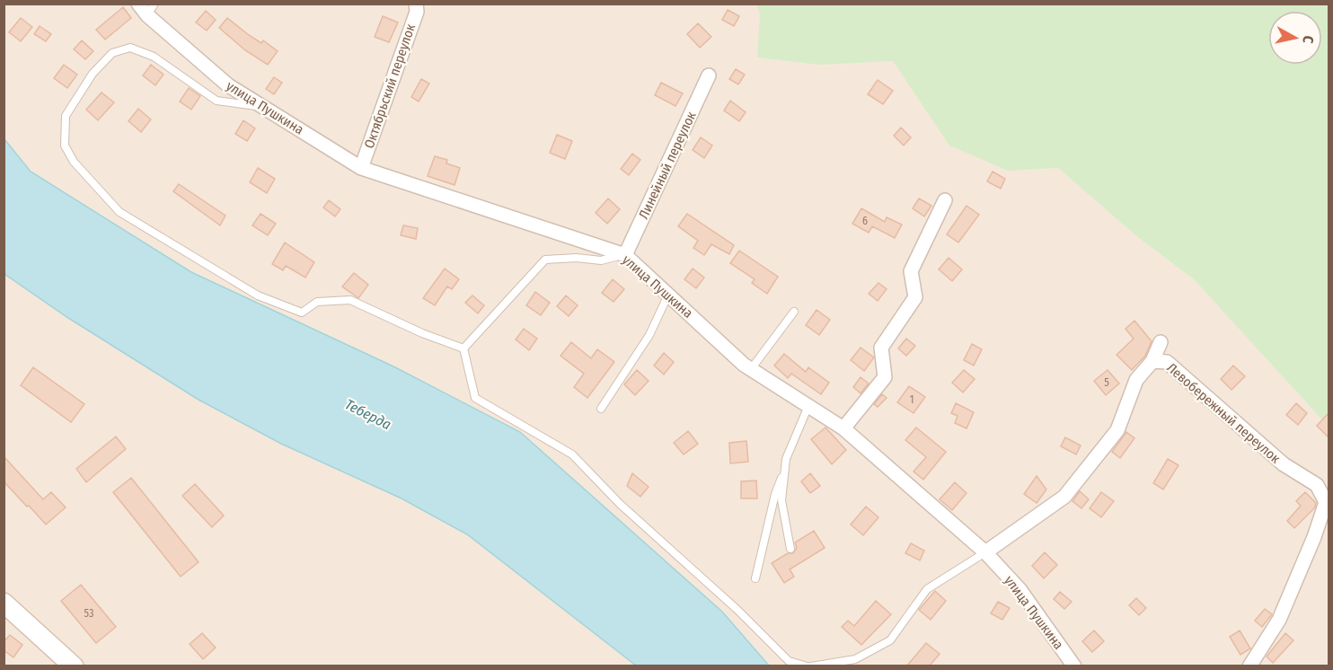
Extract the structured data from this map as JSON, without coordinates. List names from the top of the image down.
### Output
{
  "streets": {
    "street": [
      "Октябрьский переулок",
      "улица Пушкина",
      "Линейный переулок",
      "Левобережный переулок"
    ]
  },
  "crossings": [
    ["Октябрьский переулок", "улица Пушкина"],
    ["улица Пушкина", "Линейный переулок"],
    ["улица Пушкина", "Левобережный переулок"]
  ],
  "water": ["Теберда"],
  "house_numbers": [
    "6",
    "5",
    "1",
    "53"
  ],
  "north": "right"
}
